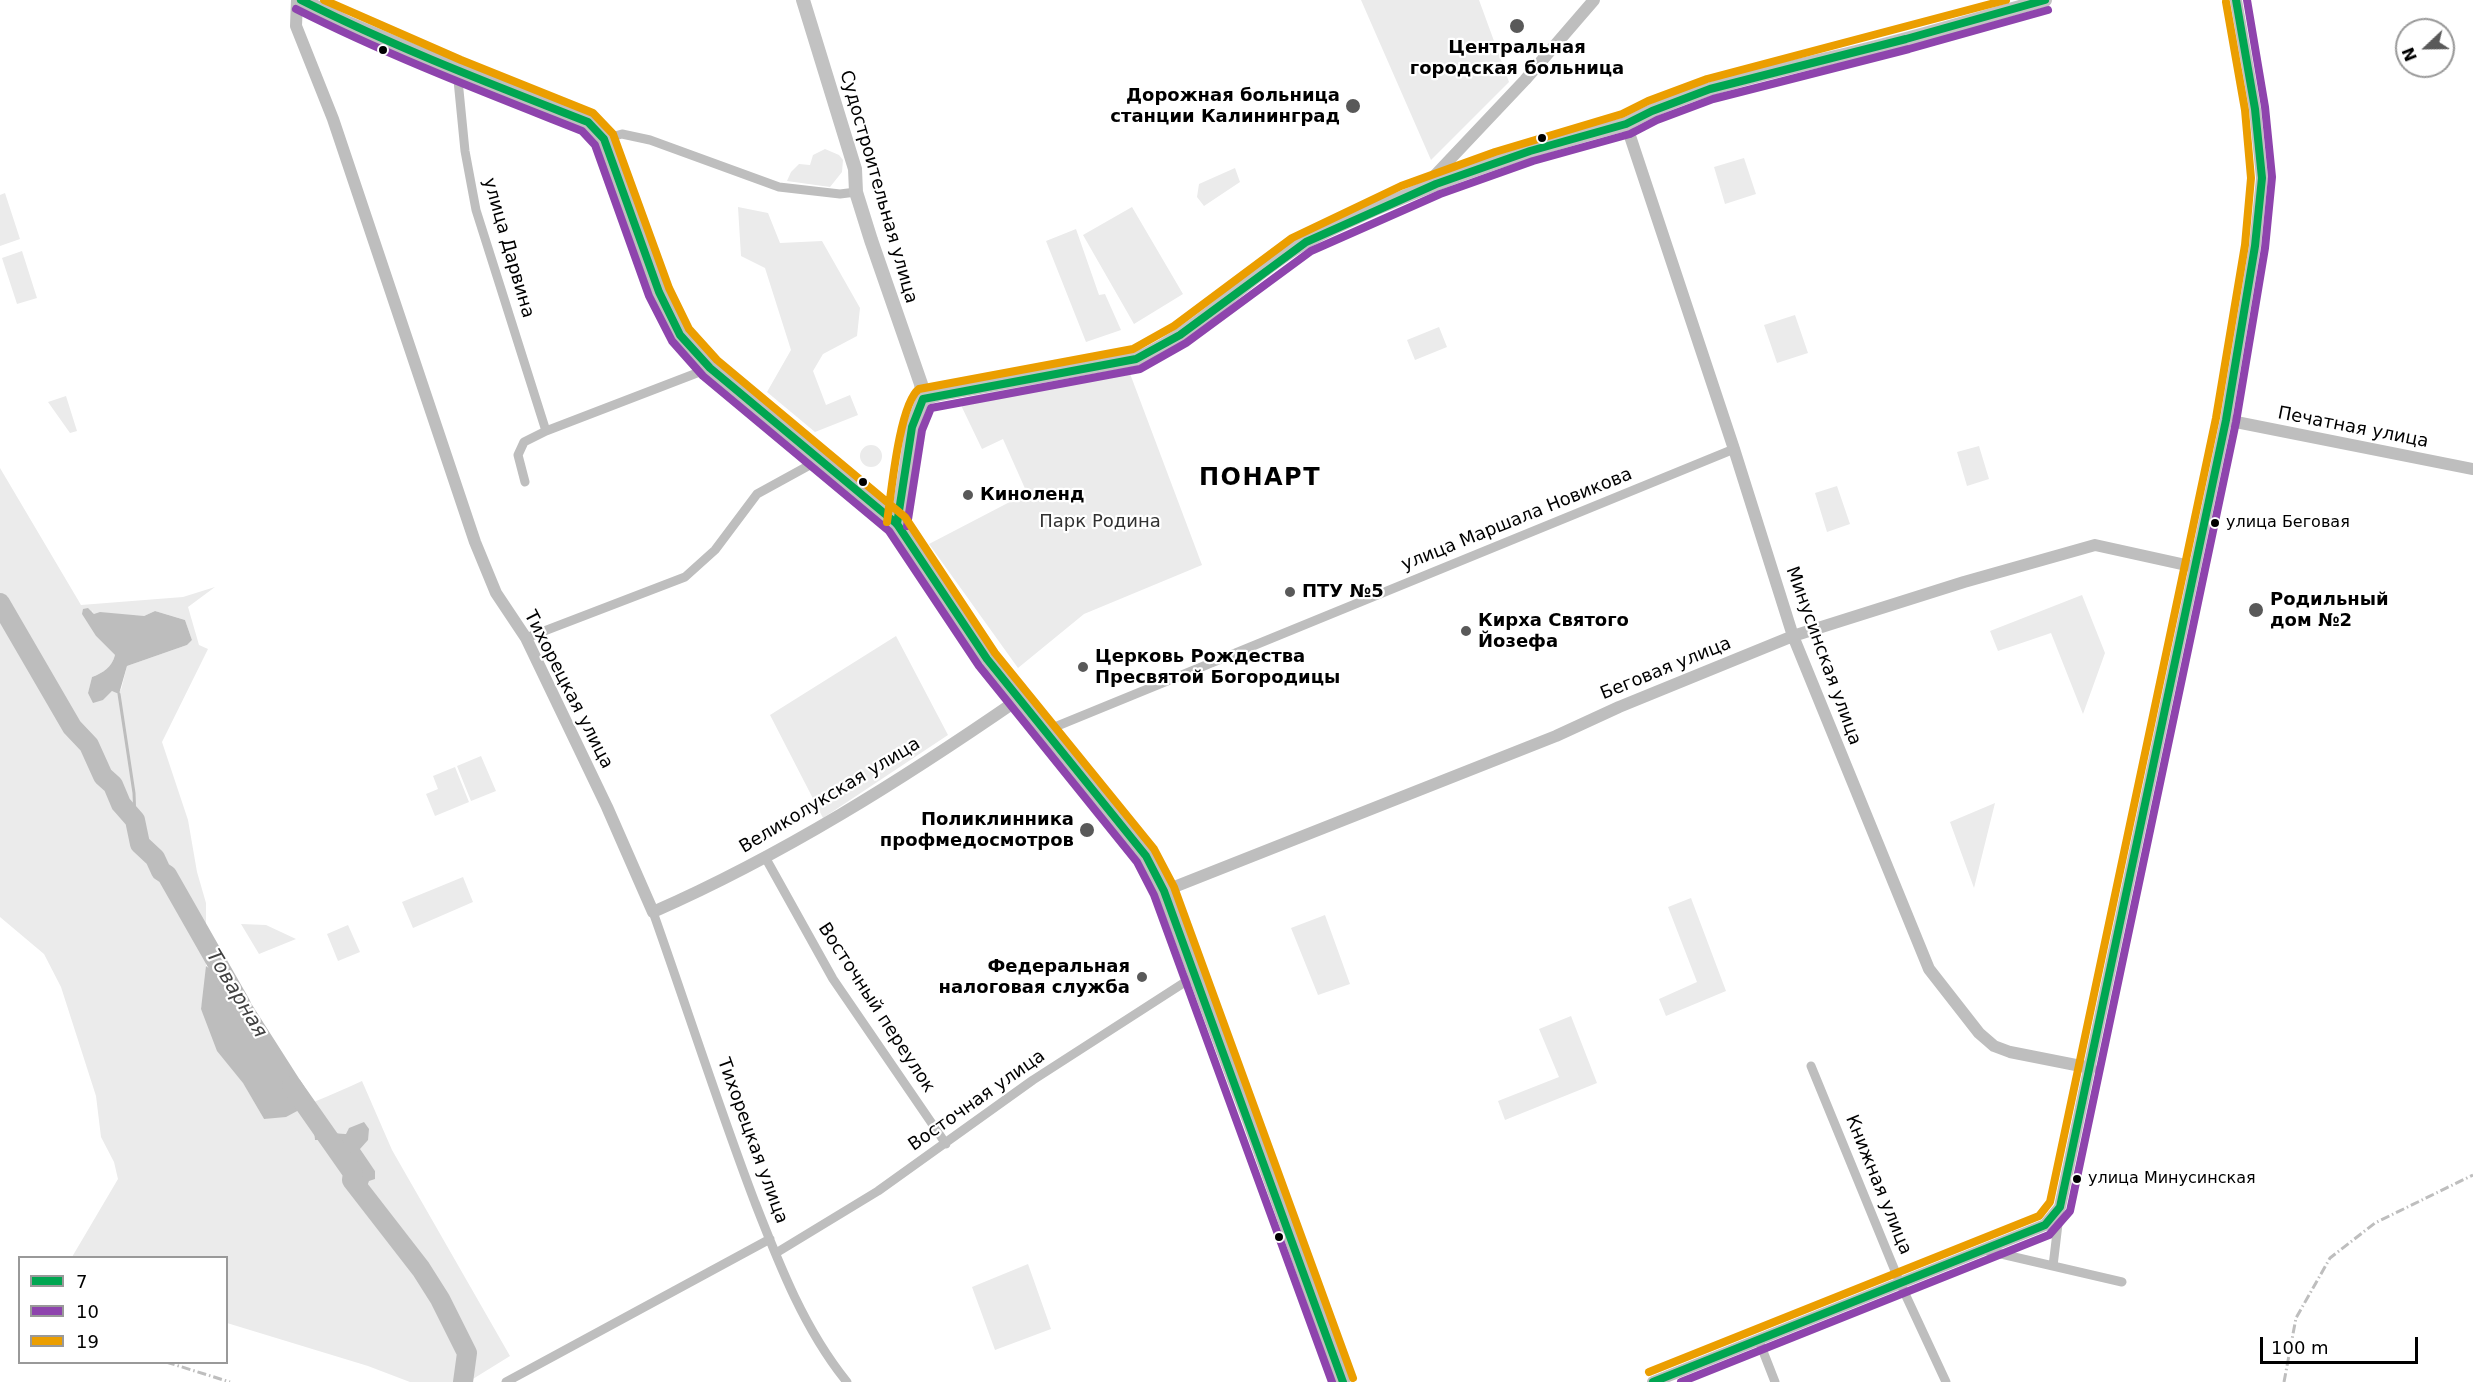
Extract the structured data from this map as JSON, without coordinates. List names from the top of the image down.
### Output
{
  "streets": {
    "main road": ["Судостроительная улица"],
    "street": [
      "улица Дарвина",
      "Печатная улица",
      "улица Маршала Новикова",
      "Минусинская улица",
      "Беговая улица",
      "Тихорецкая улица",
      "Великолукская улица",
      "Восточный переулок",
      "Восточная улица",
      "Книжная улица"
    ]
  },
  "crossings": [
    ["улица Маршала Новикова", "Минусинская улица"],
    ["Минусинская улица", "Беговая улица"],
    ["Тихорецкая улица", "Великолукская улица"],
    ["Тихорецкая улица", "Восточная улица"],
    ["Великолукская улица", "Восточный переулок"],
    ["Восточный переулок", "Восточная улица"]
  ],
  "districts": ["ПОНАРТ"],
  "water": ["Товарная"],
  "parks": ["Парк Родина"],
  "places": [
    "Центральная городская больница",
    "Дорожная больница станции Калининград",
    "Киноленд",
    "улица Беговая",
    "ПТУ №5",
    "Родильный дом №2",
    "Кирха Святого Йозефа",
    "Церковь Рождества Пресвятой Богородицы",
    "Поликлинника профмедосмотров",
    "Федеральная налоговая служба",
    "улица Минусинская"
  ],
  "lines": ["transit line 7", "transit line 10", "transit line 19"],
  "legend": ["7", "10", "19"],
  "scale_bar": "100 m",
  "north": "left"
}
